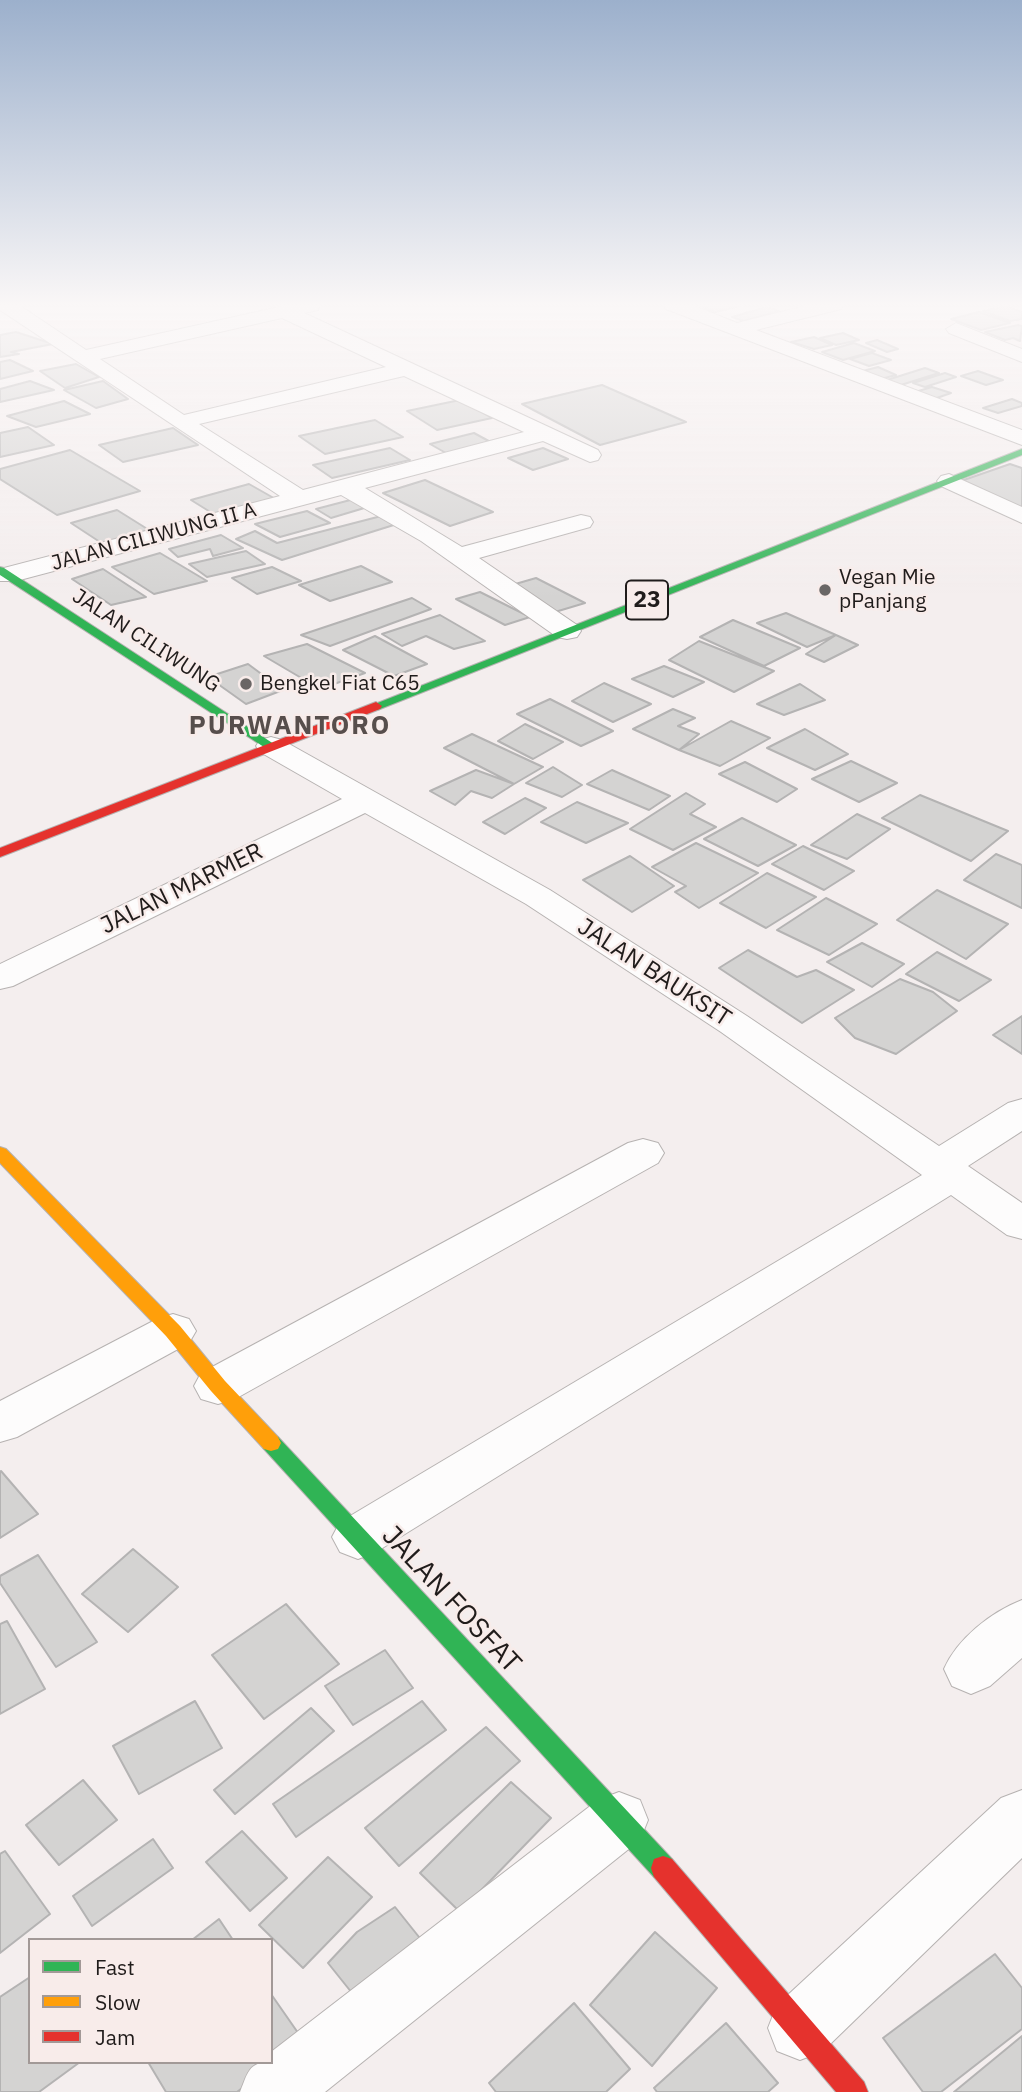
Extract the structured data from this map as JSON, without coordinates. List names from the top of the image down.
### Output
{
  "streets": {
    "main road": ["23", "JALAN CILIWUNG", "JALAN FOSFAT"],
    "street": ["JALAN CILIWUNG II A", "JALAN MARMER", "JALAN BAUKSIT"]
  },
  "crossings": [
    ["JALAN CILIWUNG II A", "JALAN CILIWUNG"],
    ["23", "JALAN CILIWUNG"],
    ["23", "JALAN BAUKSIT"],
    ["JALAN CILIWUNG", "JALAN BAUKSIT"],
    ["JALAN MARMER", "JALAN BAUKSIT"]
  ],
  "districts": ["PURWANTORO"],
  "places": ["Vegan Mie pPanjang", "Bengkel Fiat C65"],
  "legend": ["Fast", "Slow", "Jam"]
}
